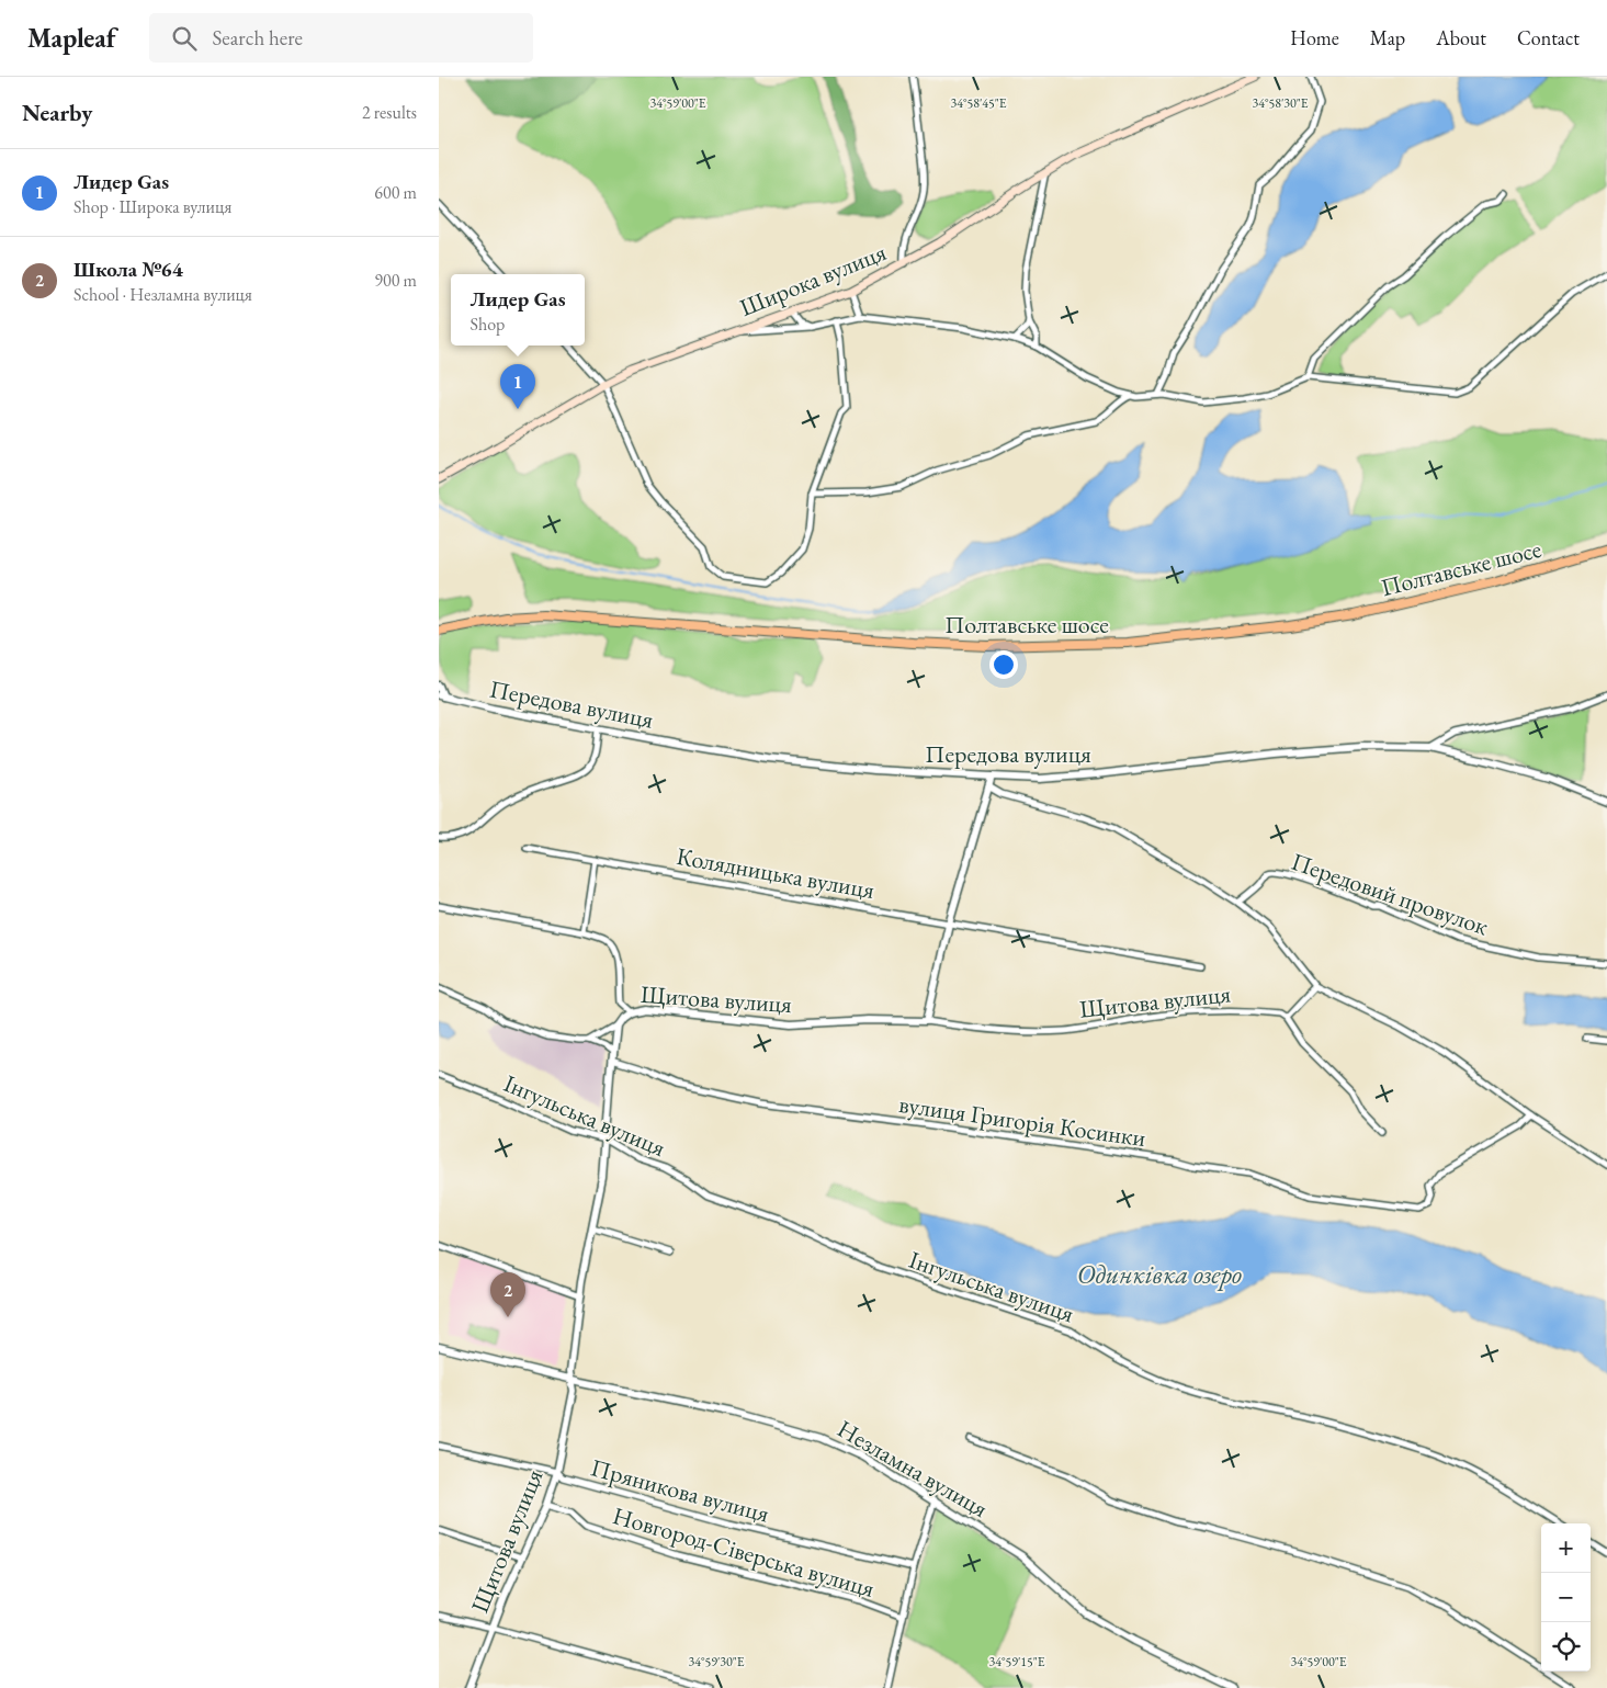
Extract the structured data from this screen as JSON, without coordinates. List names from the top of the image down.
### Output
{
  "streets": {
    "main road": ["Широка вулиця", "Полтавське шосе"],
    "street": [
      "Передова вулиця",
      "Колядницька вулиця",
      "Передовий провулок",
      "Щитова вулиця",
      "Інгульська вулиця",
      "вулиця Григорія Косинки",
      "Незламна вулиця",
      "Пряникова вулиця",
      "Новгород-Сіверська вулиця"
    ]
  },
  "crossings": [
    ["Щитова вулиця", "Інгульська вулиця"],
    ["Щитова вулиця", "вулиця Григорія Косинки"],
    ["Щитова вулиця", "Незламна вулиця"],
    ["Щитова вулиця", "Пряникова вулиця"],
    ["Щитова вулиця", "Новгород-Сіверська вулиця"]
  ],
  "water": ["Одинківка озеро"],
  "page": {
    "header": "Mapleaf",
    "search": "Search here",
    "nav": [
      "Home",
      "Map",
      "About",
      "Contact"
    ],
    "heading": ["Nearby", "2 results"],
    "list": [
      {
        "mark": "1",
        "name": "Лидер Gas",
        "note": "Shop · Широка вулиця",
        "value": "600 m"
      },
      {
        "mark": "2",
        "name": "Школа №64",
        "note": "School · Незламна вулиця",
        "value": "900 m"
      }
    ],
    "popup": ["Лидер Gas", "Shop"],
    "pins": ["1", "2"],
    "map_buttons": ["+", "−"]
  },
  "coordinates": [
    "34°59'00\"E",
    "34°58'45\"E",
    "34°58'30\"E",
    "34°59'30\"E",
    "34°59'15\"E"
  ]
}
